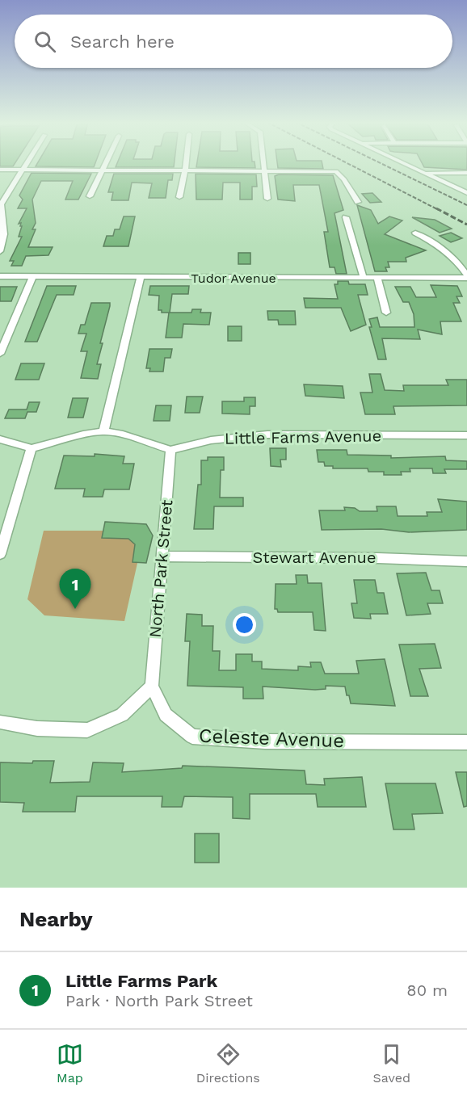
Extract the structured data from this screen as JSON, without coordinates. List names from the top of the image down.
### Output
{
  "streets": {
    "street": [
      "Tudor Avenue",
      "Little Farms Avenue",
      "Stewart Avenue",
      "North Park Street",
      "Celeste Avenue"
    ]
  },
  "crossings": [
    ["Little Farms Avenue", "North Park Street"],
    ["Stewart Avenue", "North Park Street"],
    ["North Park Street", "Celeste Avenue"]
  ],
  "page": {
    "search": "Search here",
    "pins": "1",
    "heading": "Nearby",
    "list": [
      {
        "mark": "1",
        "name": "Little Farms Park",
        "note": "Park · North Park Street",
        "value": "80 m"
      }
    ],
    "nav": ["Map", "Directions", "Saved"]
  }
}
